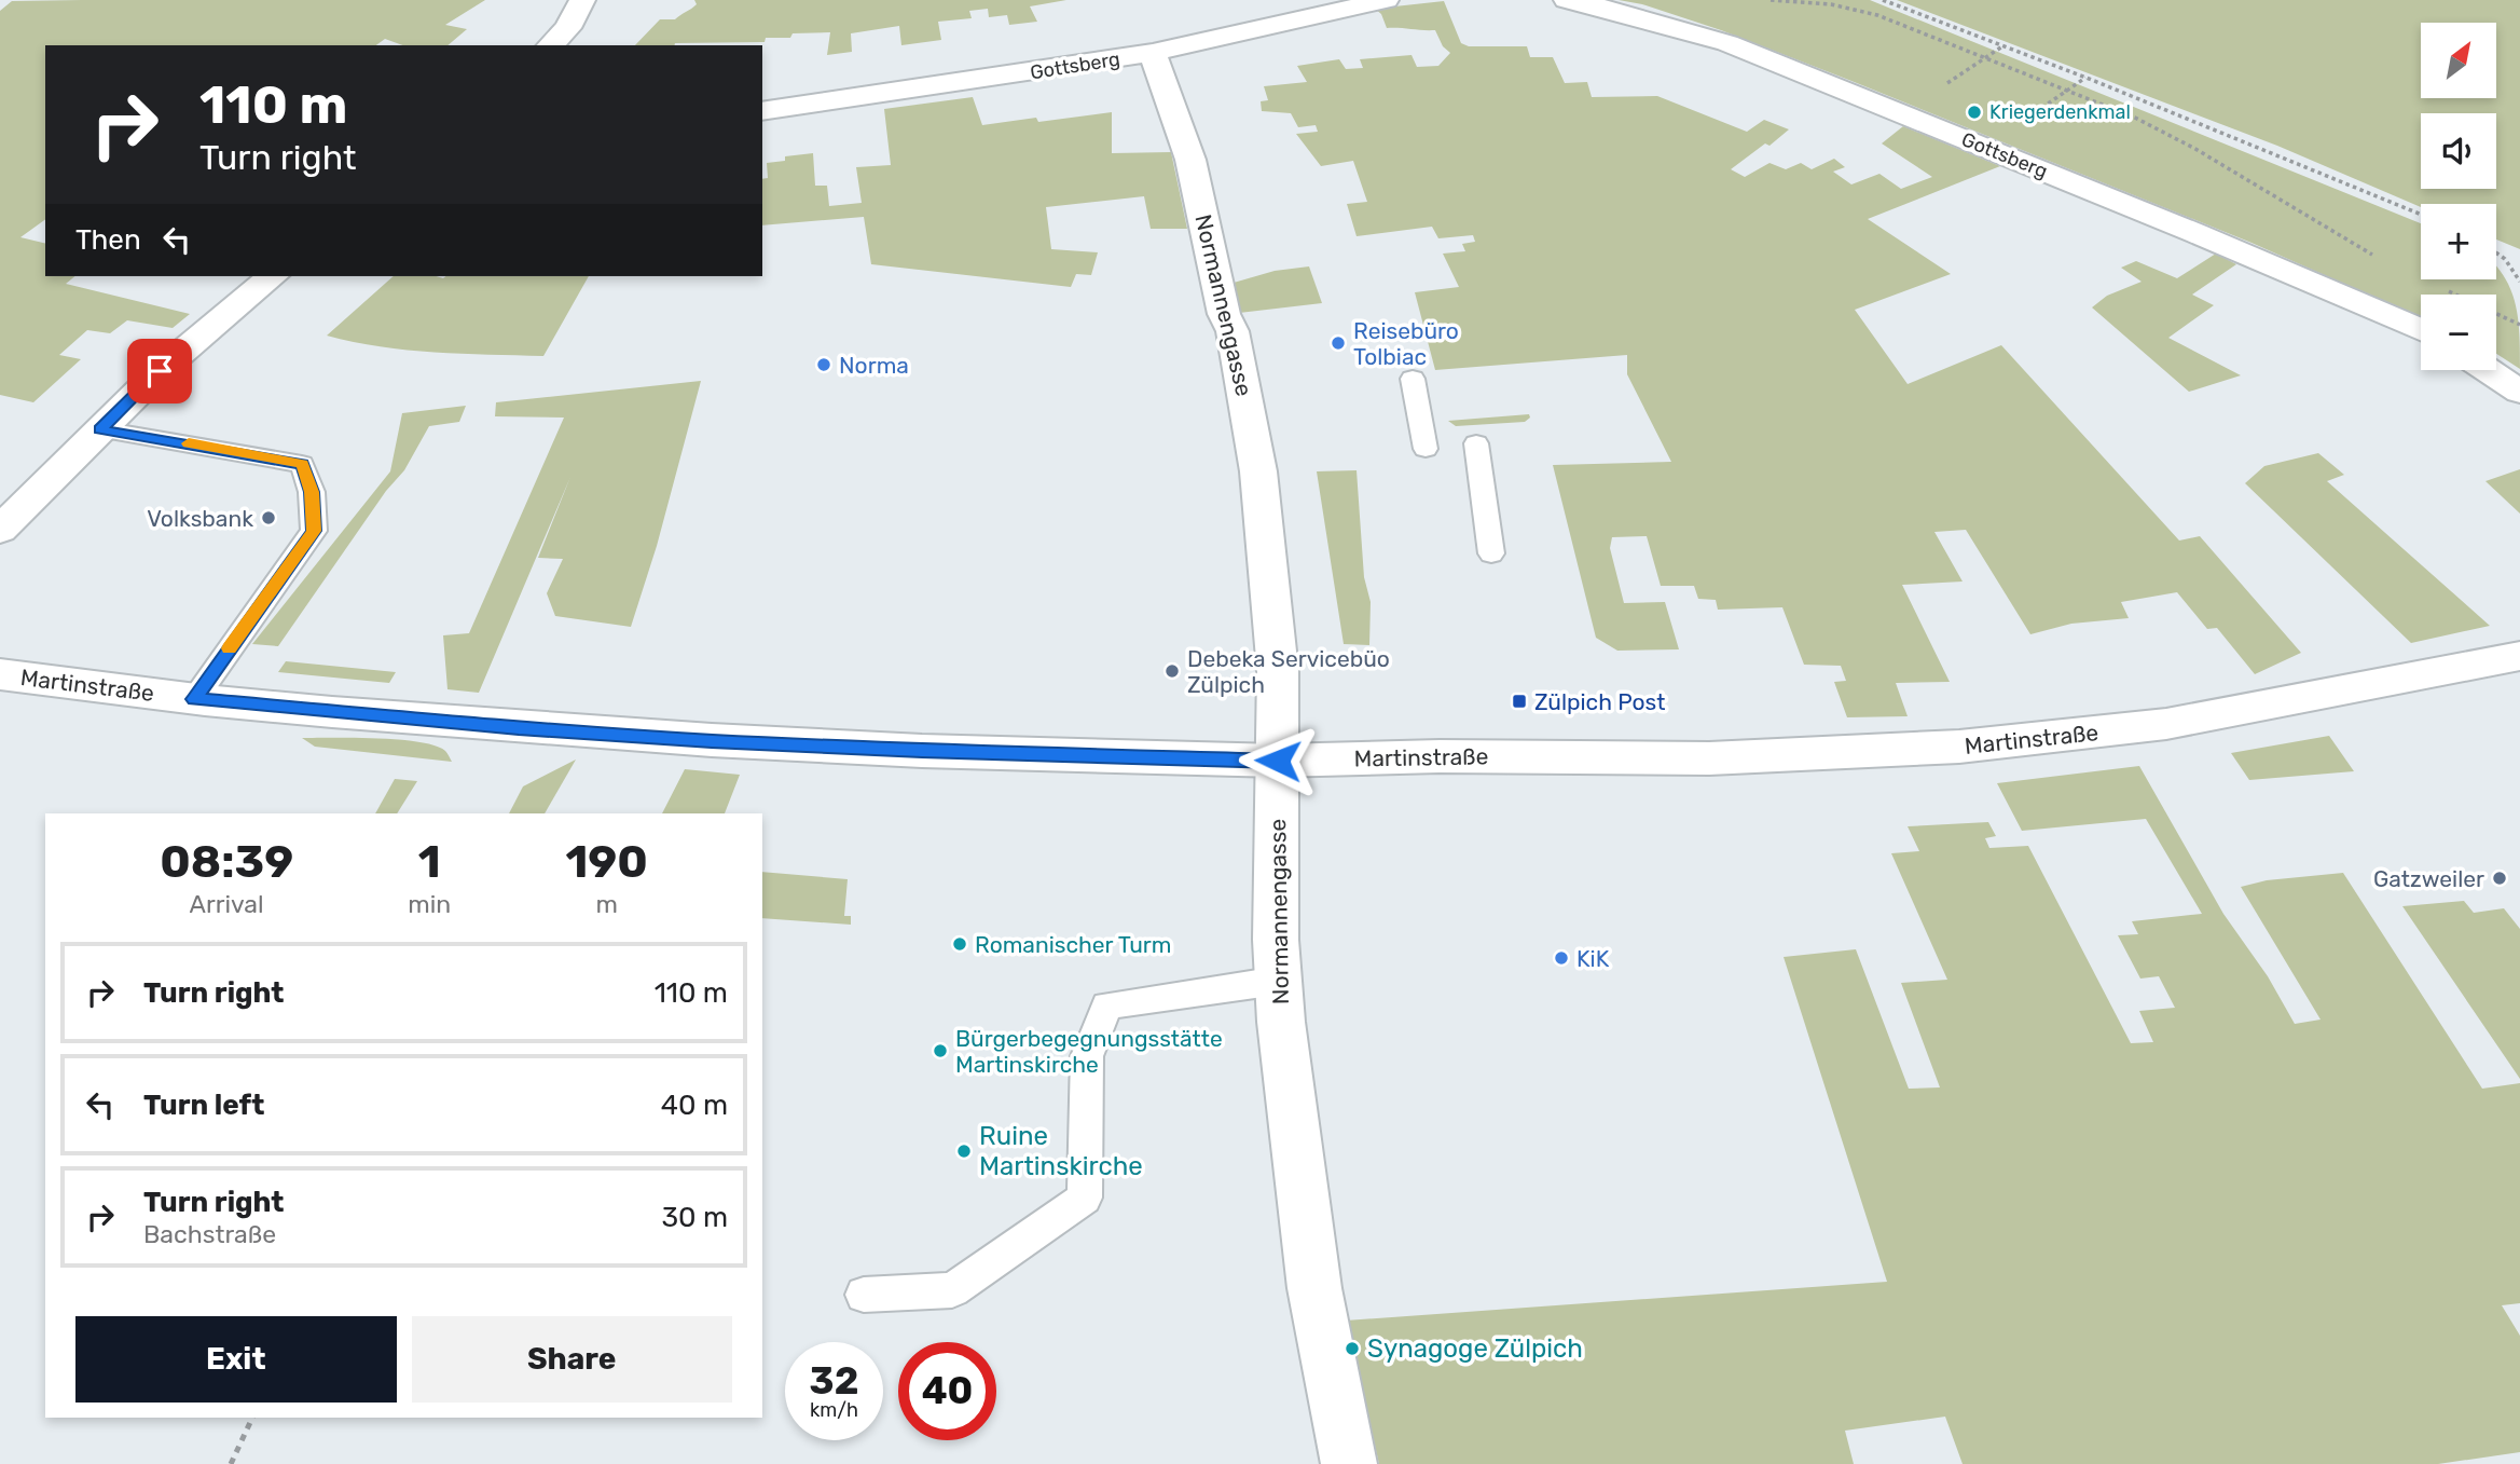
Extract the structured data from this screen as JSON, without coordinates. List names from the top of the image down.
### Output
{
  "streets": {
    "street": ["Gottsberg", "Normannengasse", "Martinstraße"]
  },
  "crossings": [
    ["Gottsberg", "Normannengasse"],
    ["Normannengasse", "Martinstraße"]
  ],
  "places": {
    "other": [
      "Kriegerdenkmal",
      "Reisebüro Tolbiac",
      "Norma",
      "Volksbank",
      "Debeka Servicebüo Zülpich",
      "Gatzweiler",
      "Romanischer Turm",
      "KiK",
      "Bürgerbegegnungsstätte Martinskirche",
      "Ruine Martinskirche",
      "Synagoge Zülpich"
    ],
    "transit": ["Zülpich Post"]
  },
  "north": "top right",
  "page": {
    "map_buttons": ["+", "−"],
    "turn": ["110 m", "Turn right"],
    "then": "Then",
    "eta": [
      "08:39",
      "Arrival",
      "1",
      "min",
      "190",
      "m"
    ],
    "list": [
      {
        "name": "Turn right",
        "value": "110 m"
      },
      {
        "name": "Turn left",
        "value": "40 m"
      },
      {
        "name": "Turn right",
        "note": "Bachstraße",
        "value": "30 m"
      }
    ],
    "buttons": ["Exit", "Share"],
    "speed": "32 km/h",
    "limit": "40"
  }
}
